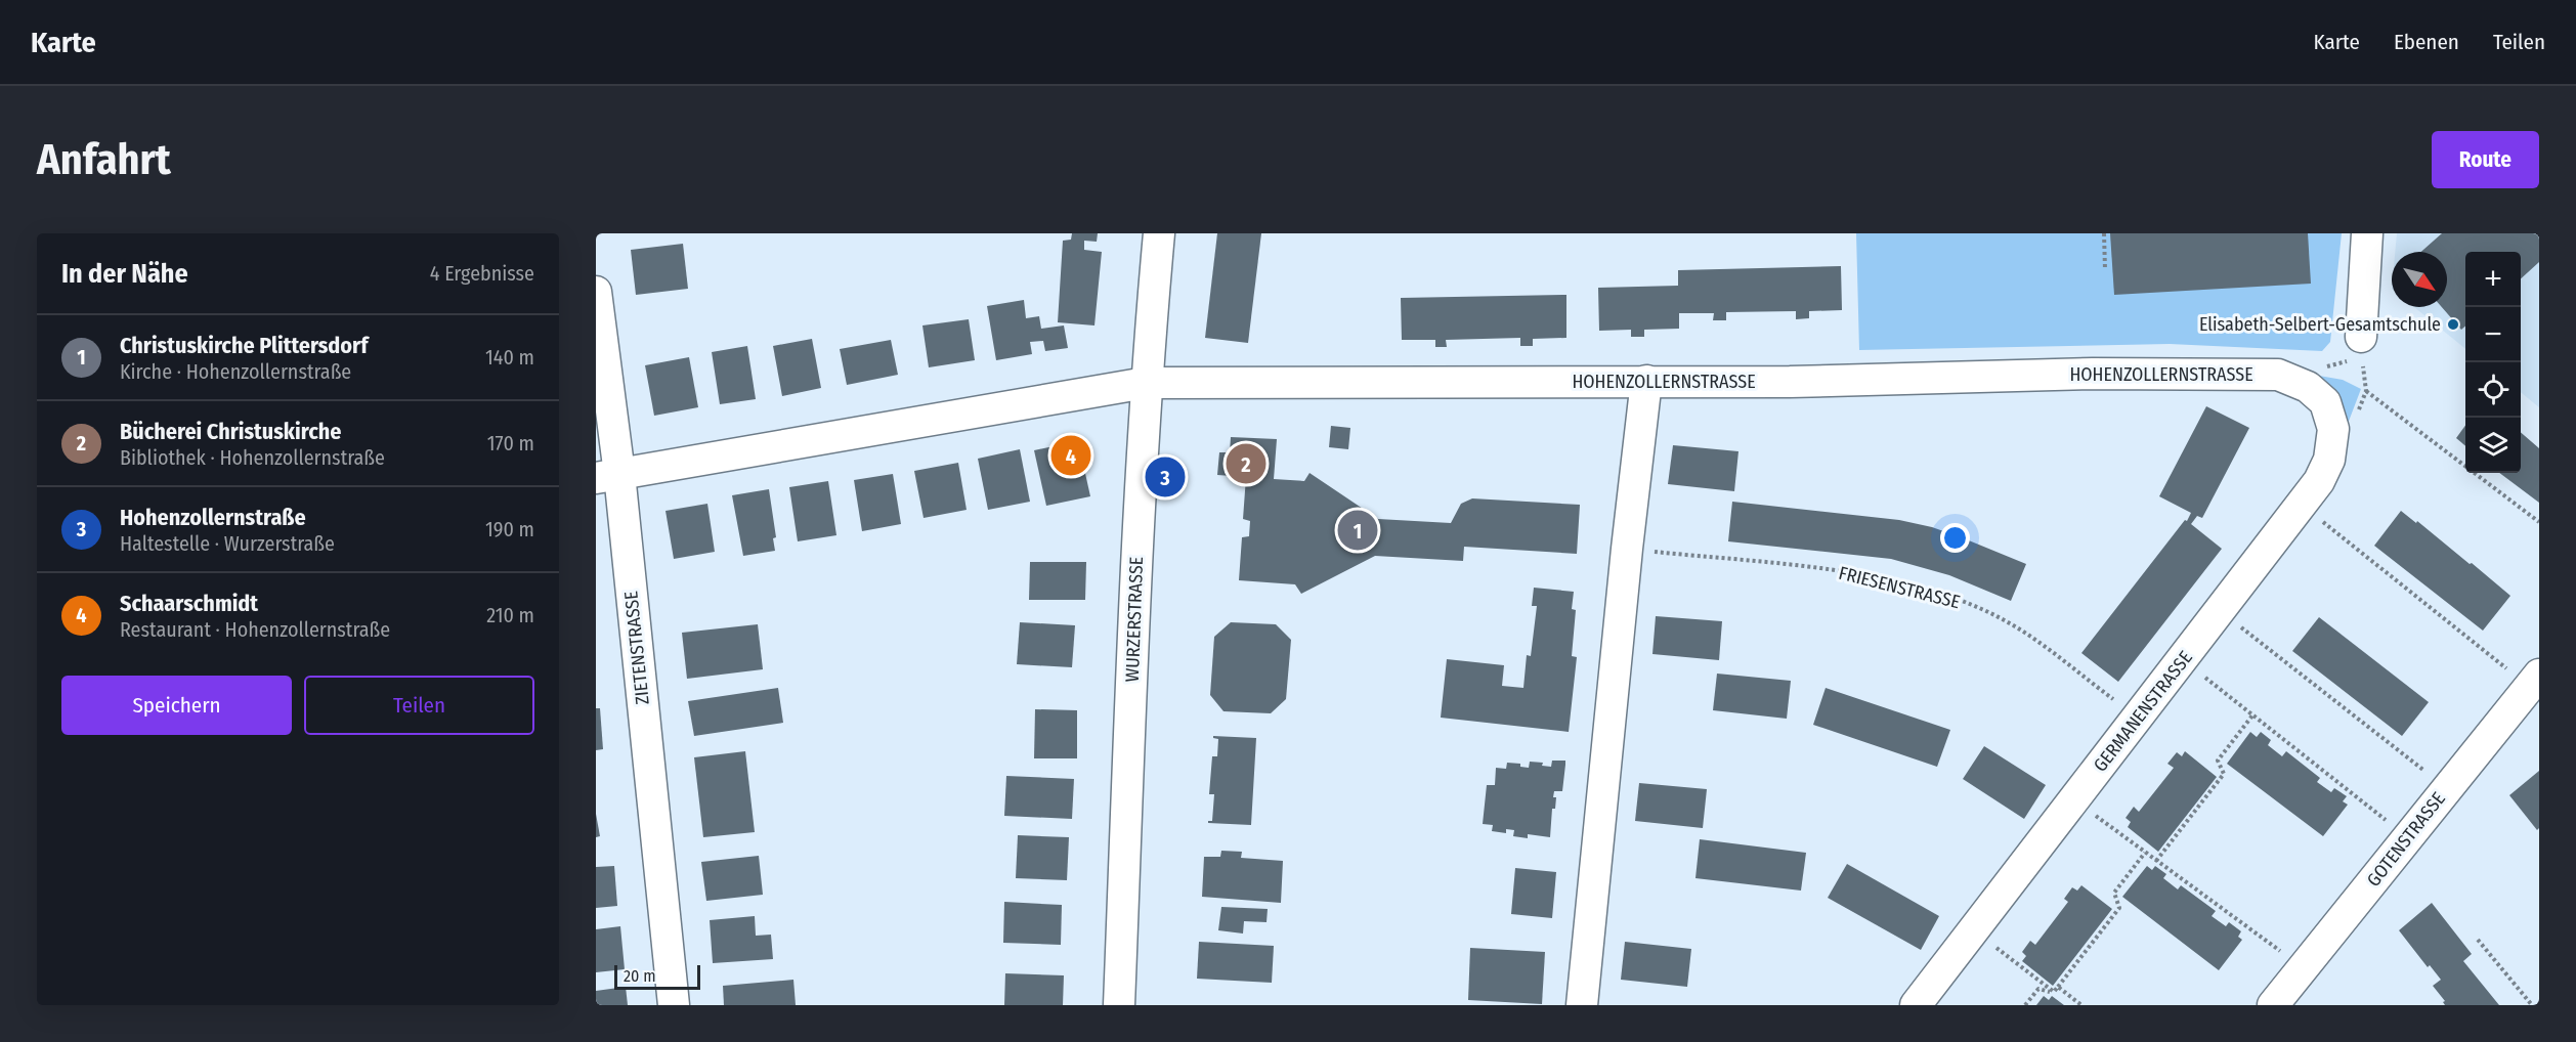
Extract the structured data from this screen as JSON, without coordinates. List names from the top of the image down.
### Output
{
  "streets": {
    "street": [
      "HOHENZOLLERNSTRASSE",
      "WURZERSTRASSE",
      "ZIETENSTRASSE",
      "GERMANENSTRASSE",
      "GOTENSTRASSE"
    ],
    "path": ["FRIESENSTRASSE"]
  },
  "crossings": [
    ["HOHENZOLLERNSTRASSE", "WURZERSTRASSE"],
    ["HOHENZOLLERNSTRASSE", "ZIETENSTRASSE"],
    ["HOHENZOLLERNSTRASSE", "GERMANENSTRASSE"],
    ["FRIESENSTRASSE", "GERMANENSTRASSE"]
  ],
  "places": ["Elisabeth-Selbert-Gesamtschule"],
  "scale_bar": "20 m",
  "north": "bottom right",
  "page": {
    "header": "Karte",
    "nav": ["Karte", "Ebenen", "Teilen"],
    "buttons": [
      "Route",
      ["Speichern", "Teilen"]
    ],
    "title": "Anfahrt",
    "heading": ["In der Nähe", "4 Ergebnisse"],
    "map_buttons": ["+", "−"],
    "list": [
      {
        "mark": "1",
        "name": "Christuskirche Plittersdorf",
        "note": "Kirche · Hohenzollernstraße",
        "value": "140 m"
      },
      {
        "mark": "2",
        "name": "Bücherei Christuskirche",
        "note": "Bibliothek · Hohenzollernstraße",
        "value": "170 m"
      },
      {
        "mark": "3",
        "name": "Hohenzollernstraße",
        "note": "Haltestelle · Wurzerstraße",
        "value": "190 m"
      },
      {
        "mark": "4",
        "name": "Schaarschmidt",
        "note": "Restaurant · Hohenzollernstraße",
        "value": "210 m"
      }
    ],
    "pins": [
      "4",
      "2",
      "3",
      "1"
    ],
    "scale": "20 m"
  }
}
